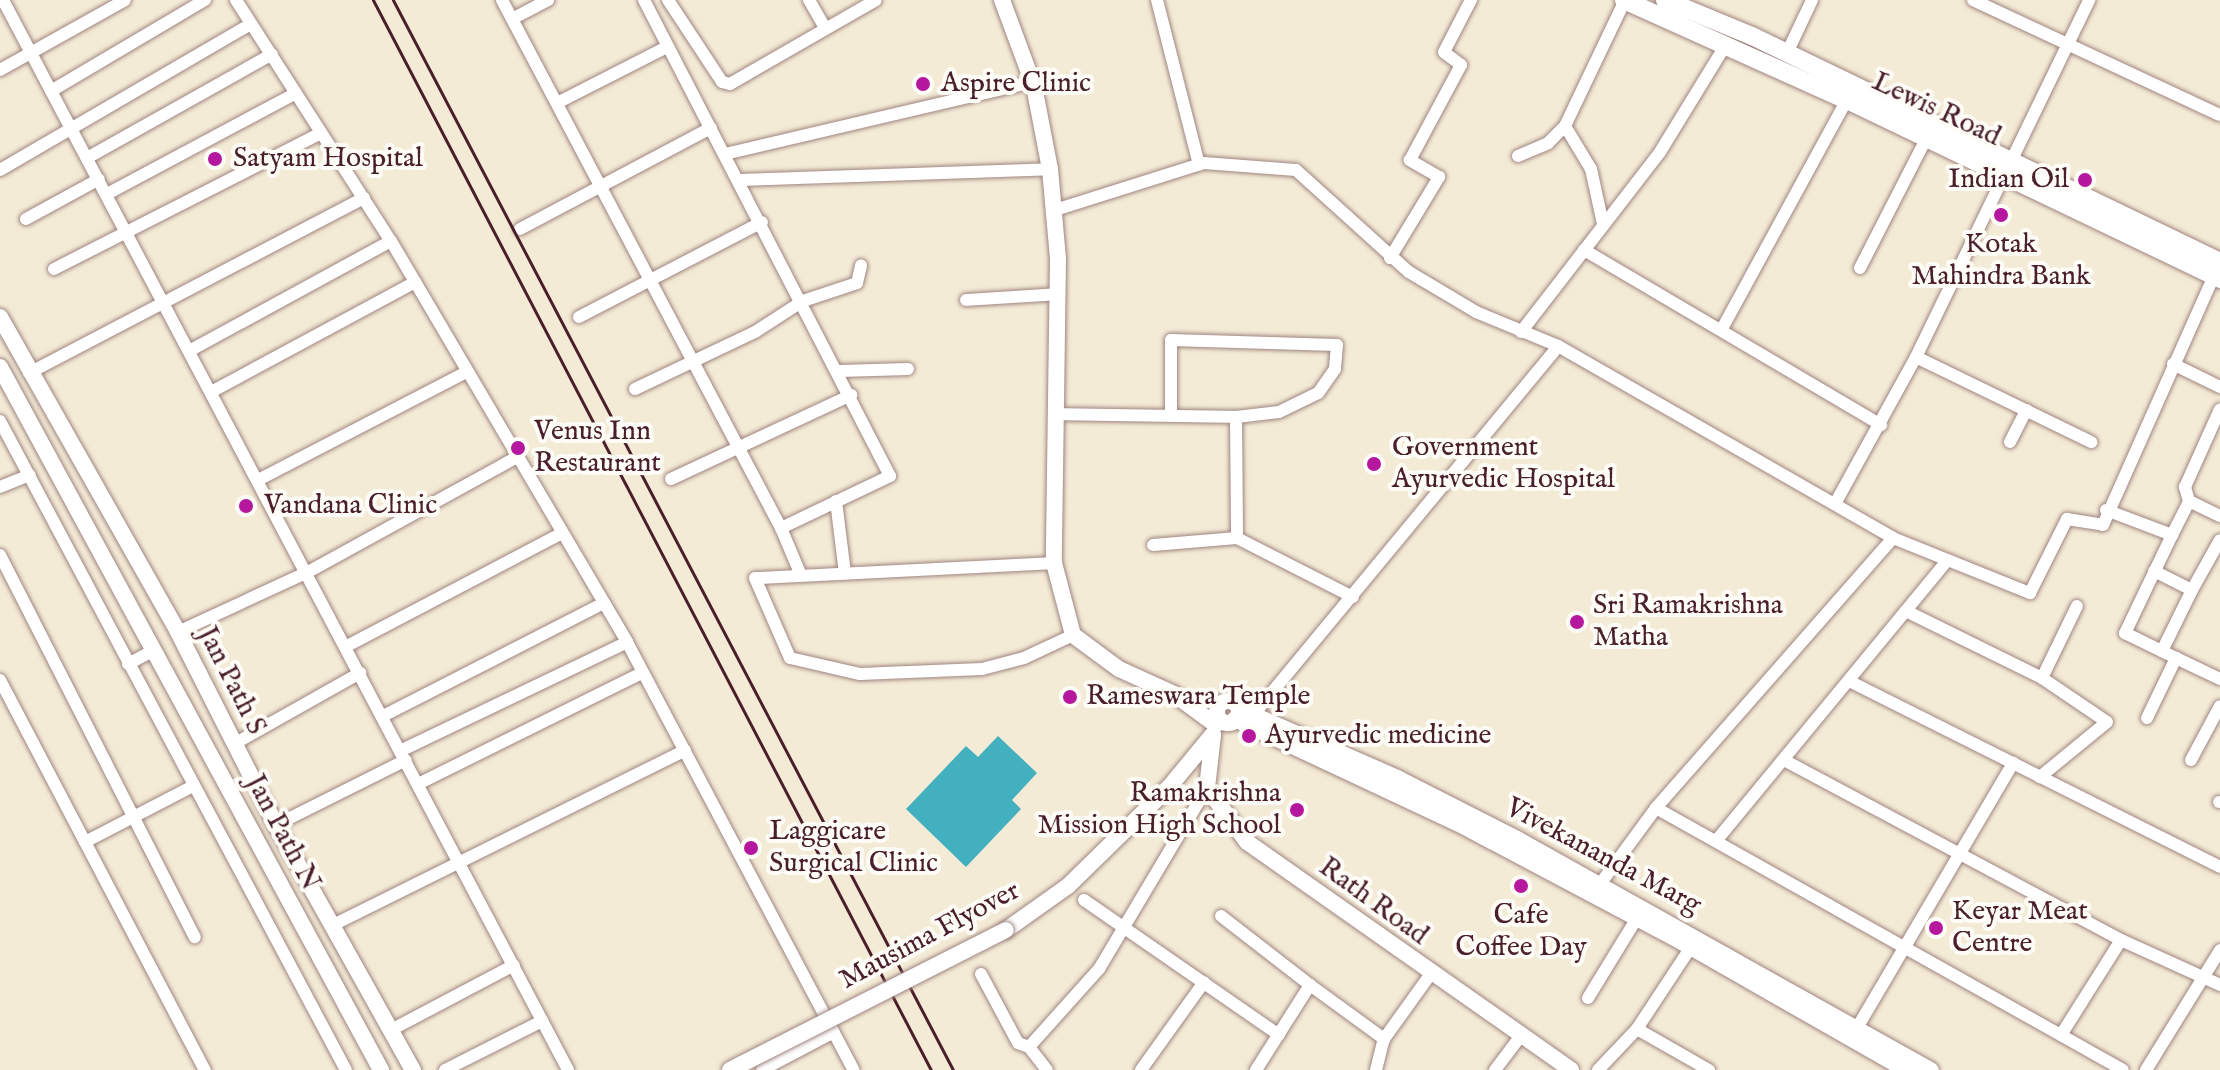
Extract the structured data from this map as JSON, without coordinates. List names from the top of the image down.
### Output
{
  "streets": {
    "main road": [
      "Lewis Road",
      "Jan Path S",
      "Jan Path N",
      "Vivekananda Marg",
      "Rath Road",
      "Mausima Flyover"
    ]
  },
  "places": [
    "Aspire Clinic",
    "Satyam Hospital",
    "Indian Oil",
    "Kotak Mahindra Bank",
    "Venus Inn Restaurant",
    "Government Ayurvedic Hospital",
    "Vandana Clinic",
    "Sri Ramakrishna Matha",
    "Rameswara Temple",
    "Ayurvedic medicine",
    "Ramakrishna Mission High School",
    "Laggicare Surgical Clinic",
    "Cafe Coffee Day",
    "Keyar Meat Centre"
  ]
}
